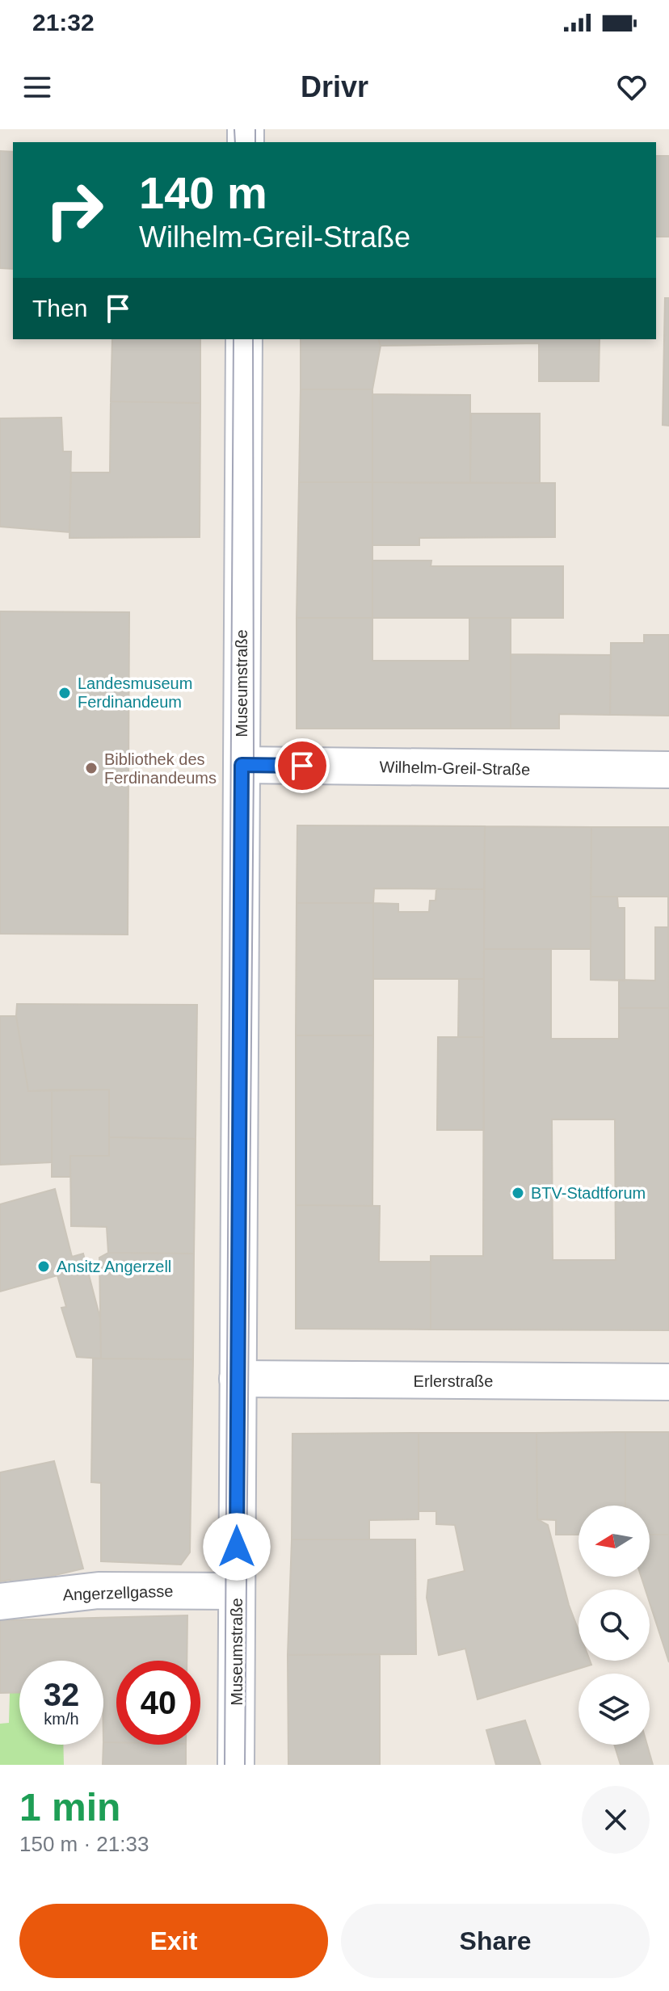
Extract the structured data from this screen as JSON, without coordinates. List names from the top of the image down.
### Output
{
  "streets": {
    "street": [
      "Museumstraße",
      "Wilhelm-Greil-Straße",
      "Erlerstraße",
      "Angerzellgasse"
    ]
  },
  "crossings": [
    ["Museumstraße", "Wilhelm-Greil-Straße"],
    ["Museumstraße", "Erlerstraße"],
    ["Museumstraße", "Angerzellgasse"]
  ],
  "places": [
    "Landesmuseum Ferdinandeum",
    "Bibliothek des Ferdinandeums",
    "BTV-Stadtforum",
    "Ansitz Angerzell"
  ],
  "north": "left",
  "page": {
    "status": "21:32",
    "header": "Drivr",
    "turn": ["140 m", "Wilhelm-Greil-Straße"],
    "then": "Then",
    "speed": "32 km/h",
    "limit": "40",
    "heading": ["1 min", "150 m · 21:33"],
    "buttons": ["Exit", "Share"]
  }
}
